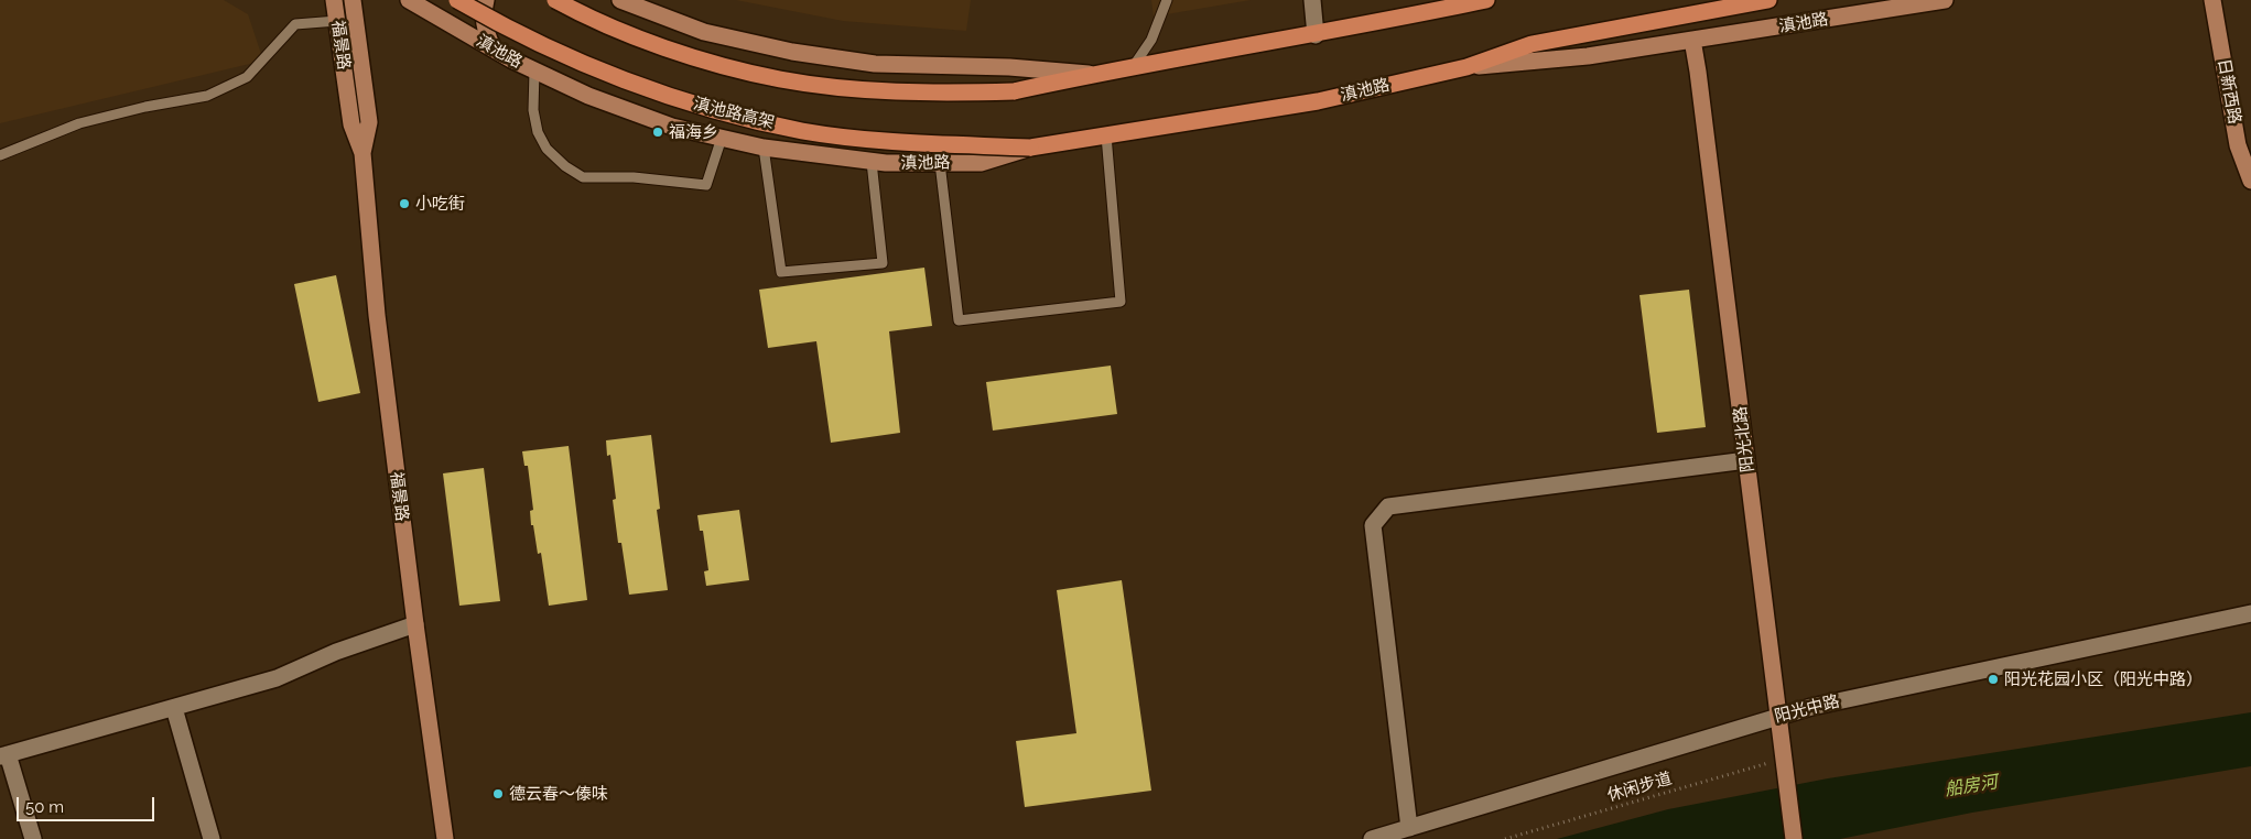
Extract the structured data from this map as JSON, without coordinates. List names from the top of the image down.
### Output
{
  "streets": {
    "main road": ["滇池路", "滇池路高架"],
    "street": [
      "福景路",
      "日新西路",
      "阳光北路",
      "阳光中路"
    ],
    "path": ["休闲步道"]
  },
  "crossings": [
    ["滇池路", "滇池路高架"],
    ["滇池路", "阳光北路"],
    ["阳光北路", "阳光中路"],
    ["阳光北路", "休闲步道"]
  ],
  "water": ["船房河"],
  "places": [
    "福海乡",
    "小吃街",
    "阳光花园小区（阳光中路）",
    "德云春～傣味"
  ],
  "scale_bar": "50 m"
}
